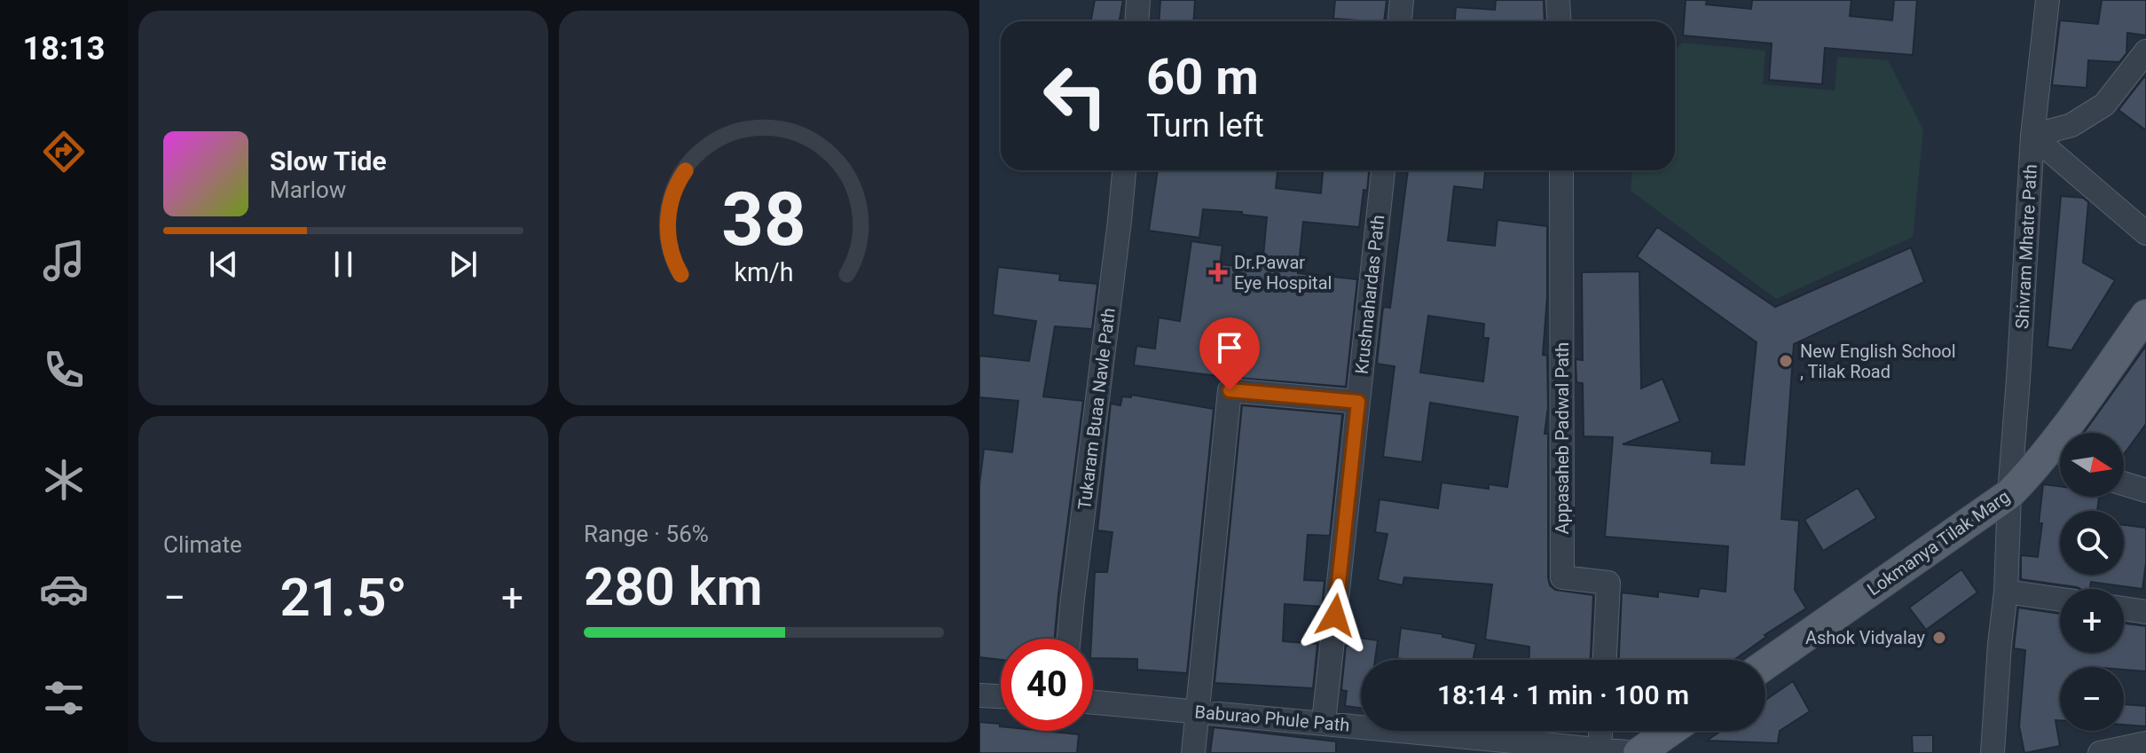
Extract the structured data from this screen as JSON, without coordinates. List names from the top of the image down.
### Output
{
  "streets": {
    "main road": ["Lokmanya Tilak Marg"],
    "street": [
      "Shivram Mhatre Path",
      "Krushnahardas Path",
      "Tukaram Buaa Navle Path",
      "Appasaheb Padwal Path",
      "Baburao Phule Path"
    ]
  },
  "crossings": [
    ["Shivram Mhatre Path", "Lokmanya Tilak Marg"],
    ["Krushnahardas Path", "Baburao Phule Path"]
  ],
  "places": {
    "health": ["Dr.Pawar Eye Hospital"],
    "other": ["New English School , Tilak Road", "Ashok Vidyalay"]
  },
  "north": "right",
  "page": {
    "tabs": "18:13",
    "turn": ["60 m", "Turn left"],
    "song": ["Slow Tide", "Marlow"],
    "tile": [
      "Climate",
      ["Range · 56%", "280 km"]
    ],
    "map_buttons": ["+", "−"],
    "heat": ["−", "21.5°", "+"],
    "limit": "40",
    "trip": "18:14 · 1 min · 100 m",
    "gauge": ["38", "km/h"]
  }
}
